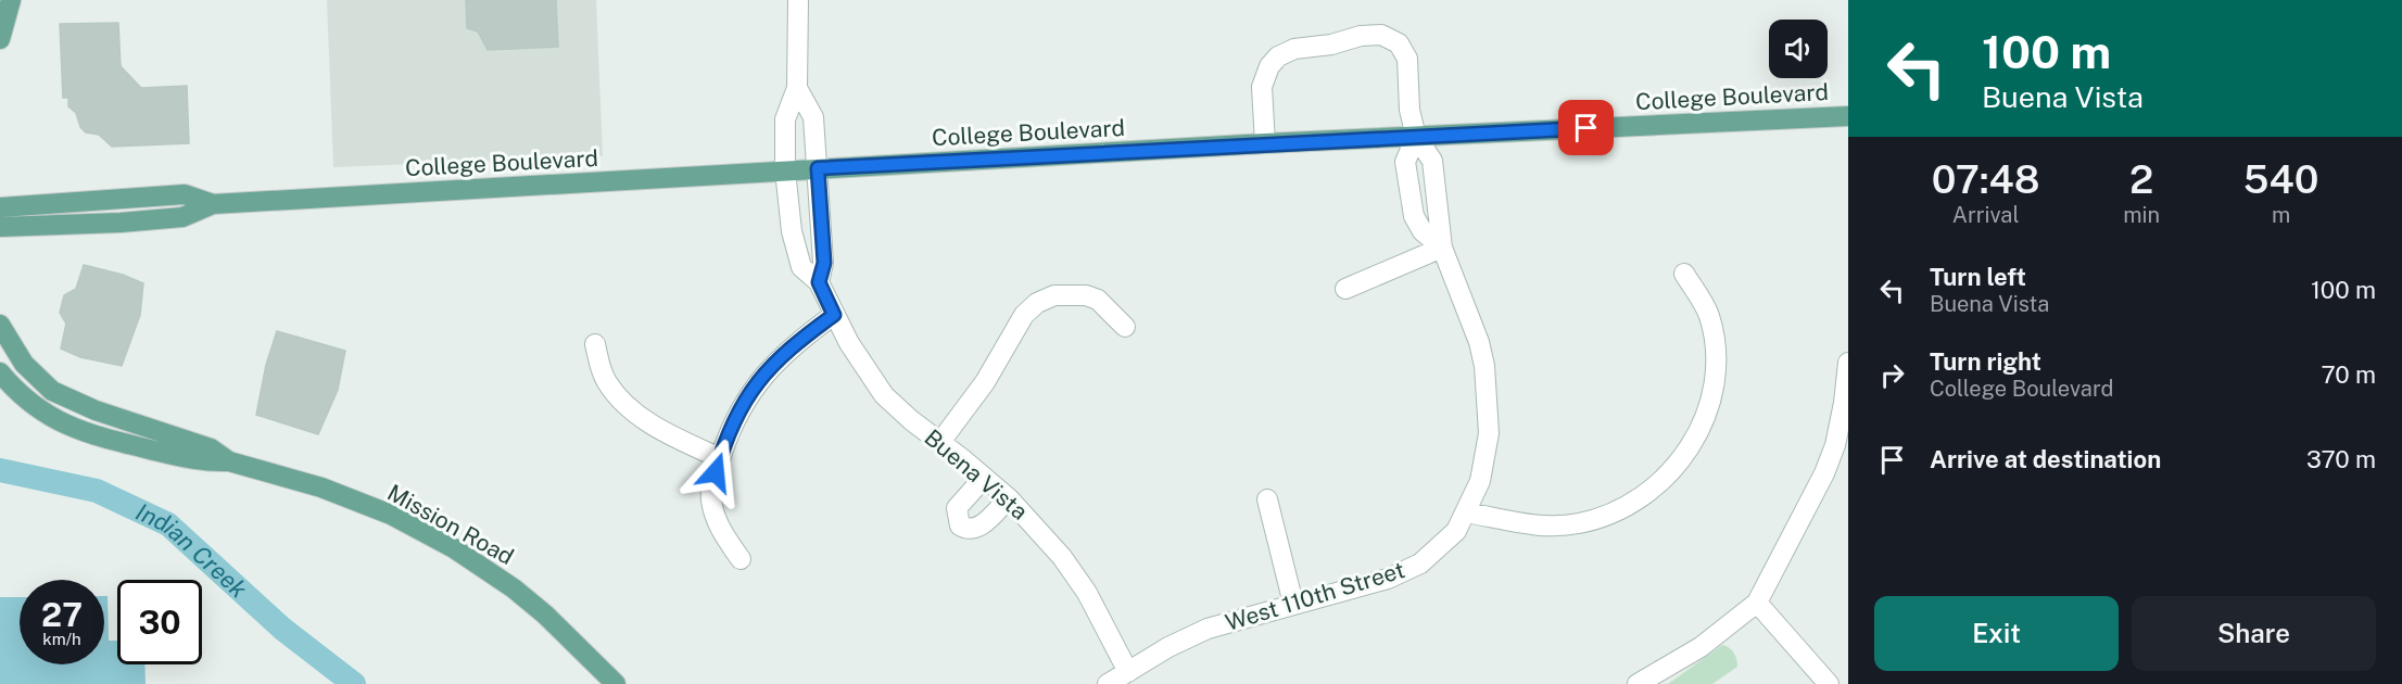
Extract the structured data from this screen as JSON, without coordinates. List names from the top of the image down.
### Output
{
  "streets": {
    "main road": ["College Boulevard", "Mission Road"],
    "street": ["Buena Vista", "West 110th Street"]
  },
  "crossings": [
    ["College Boulevard", "Buena Vista"],
    ["Buena Vista", "West 110th Street"]
  ],
  "water": ["Indian Creek"],
  "page": {
    "turn": ["100 m", "Buena Vista"],
    "eta": [
      "07:48",
      "Arrival",
      "2",
      "min",
      "540",
      "m"
    ],
    "list": [
      {
        "name": "Turn left",
        "note": "Buena Vista",
        "value": "100 m"
      },
      {
        "name": "Turn right",
        "note": "College Boulevard",
        "value": "70 m"
      },
      {
        "name": "Arrive at destination",
        "value": "370 m"
      }
    ],
    "speed": "27 km/h",
    "limit": "30",
    "buttons": ["Exit", "Share"]
  }
}
